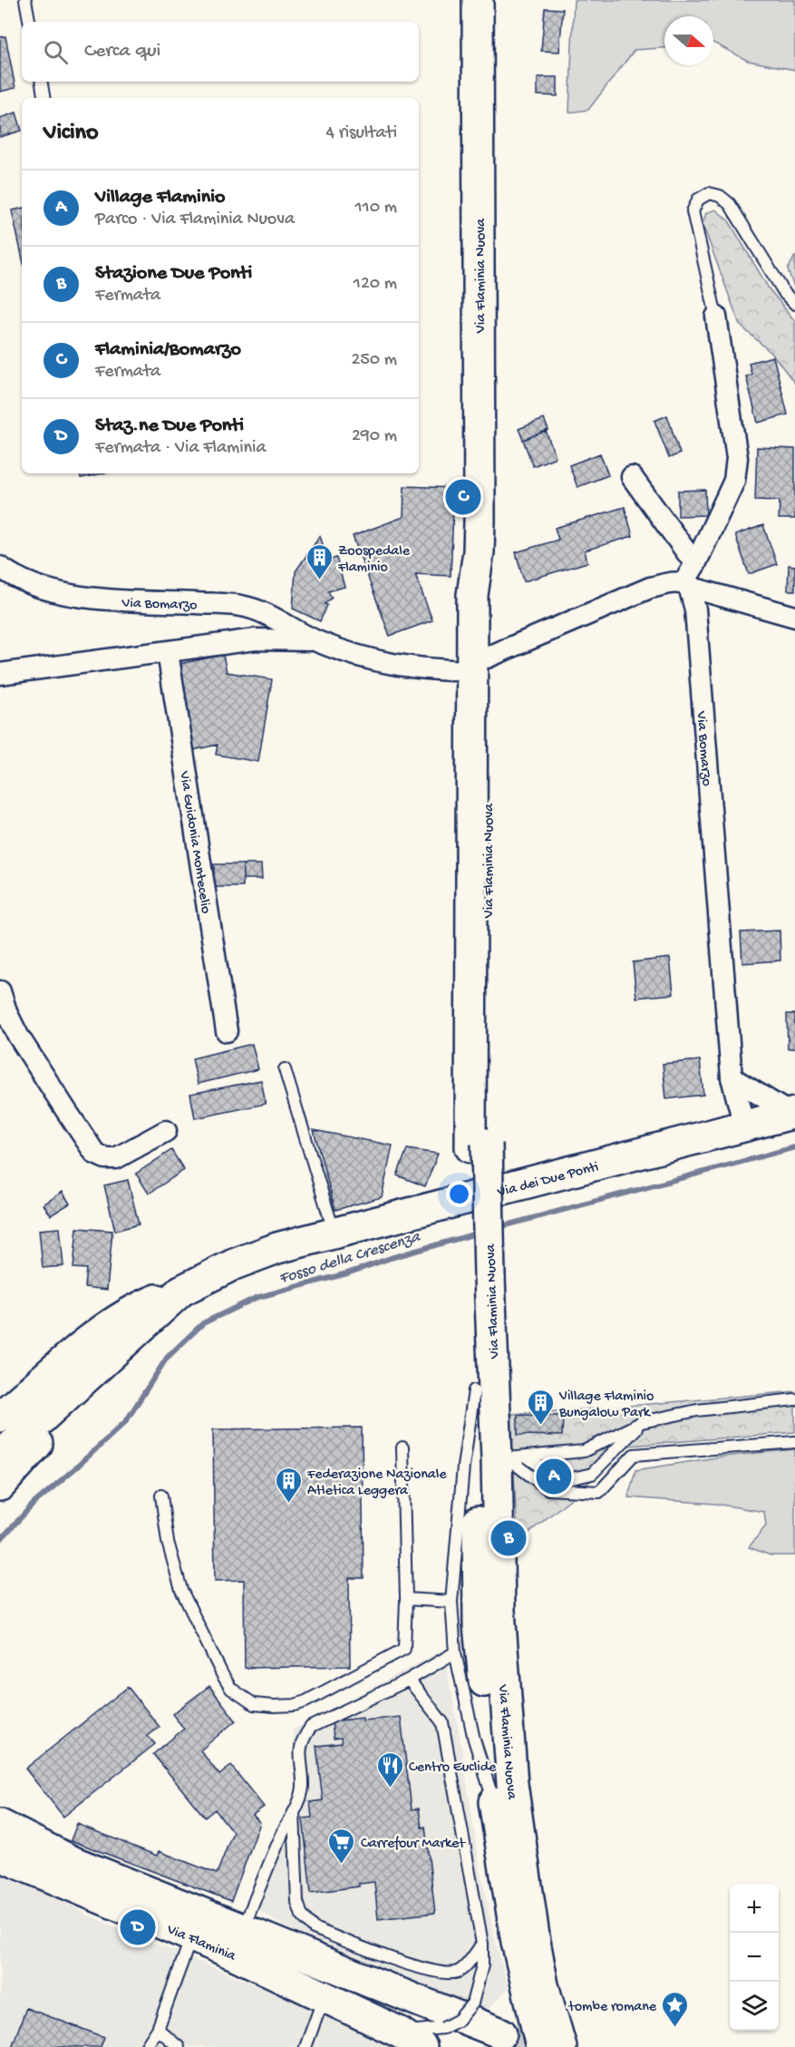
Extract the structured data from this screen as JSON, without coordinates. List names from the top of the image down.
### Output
{
  "streets": {
    "main road": ["Via Flaminia Nuova", "Via dei Due Ponti", "Via Flaminia"],
    "street": ["Via Bomarzo", "Via Guidonia Montecelio"]
  },
  "crossings": [
    ["Via Flaminia Nuova", "Via Bomarzo"],
    ["Via Bomarzo", "Via Guidonia Montecelio"],
    ["Via Bomarzo", "Via dei Due Ponti"]
  ],
  "water": ["Fosso della Crescenza"],
  "places": {
    "building": ["Zoospedale Flaminio", "Village Flaminio Bungalow Park", "Federazione Nazionale Atletica Leggera"],
    "restaurant": ["Centro Euclide"],
    "supermarket": ["Carrefour Market"],
    "place": ["tombe romane"]
  },
  "north": "right",
  "page": {
    "search": "Cerca qui",
    "heading": ["Vicino", "4 risultati"],
    "list": [
      {
        "mark": "A",
        "name": "Village Flaminio",
        "note": "Parco · Via Flaminia Nuova",
        "value": "110 m"
      },
      {
        "mark": "B",
        "name": "Stazione Due Ponti",
        "note": "Fermata",
        "value": "120 m"
      },
      {
        "mark": "C",
        "name": "Flaminia/Bomarzo",
        "note": "Fermata",
        "value": "250 m"
      },
      {
        "mark": "D",
        "name": "Staz.ne Due Ponti",
        "note": "Fermata · Via Flaminia",
        "value": "290 m"
      }
    ],
    "pins": [
      "C",
      "A",
      "B",
      "D"
    ],
    "map_buttons": ["+", "−"]
  }
}
